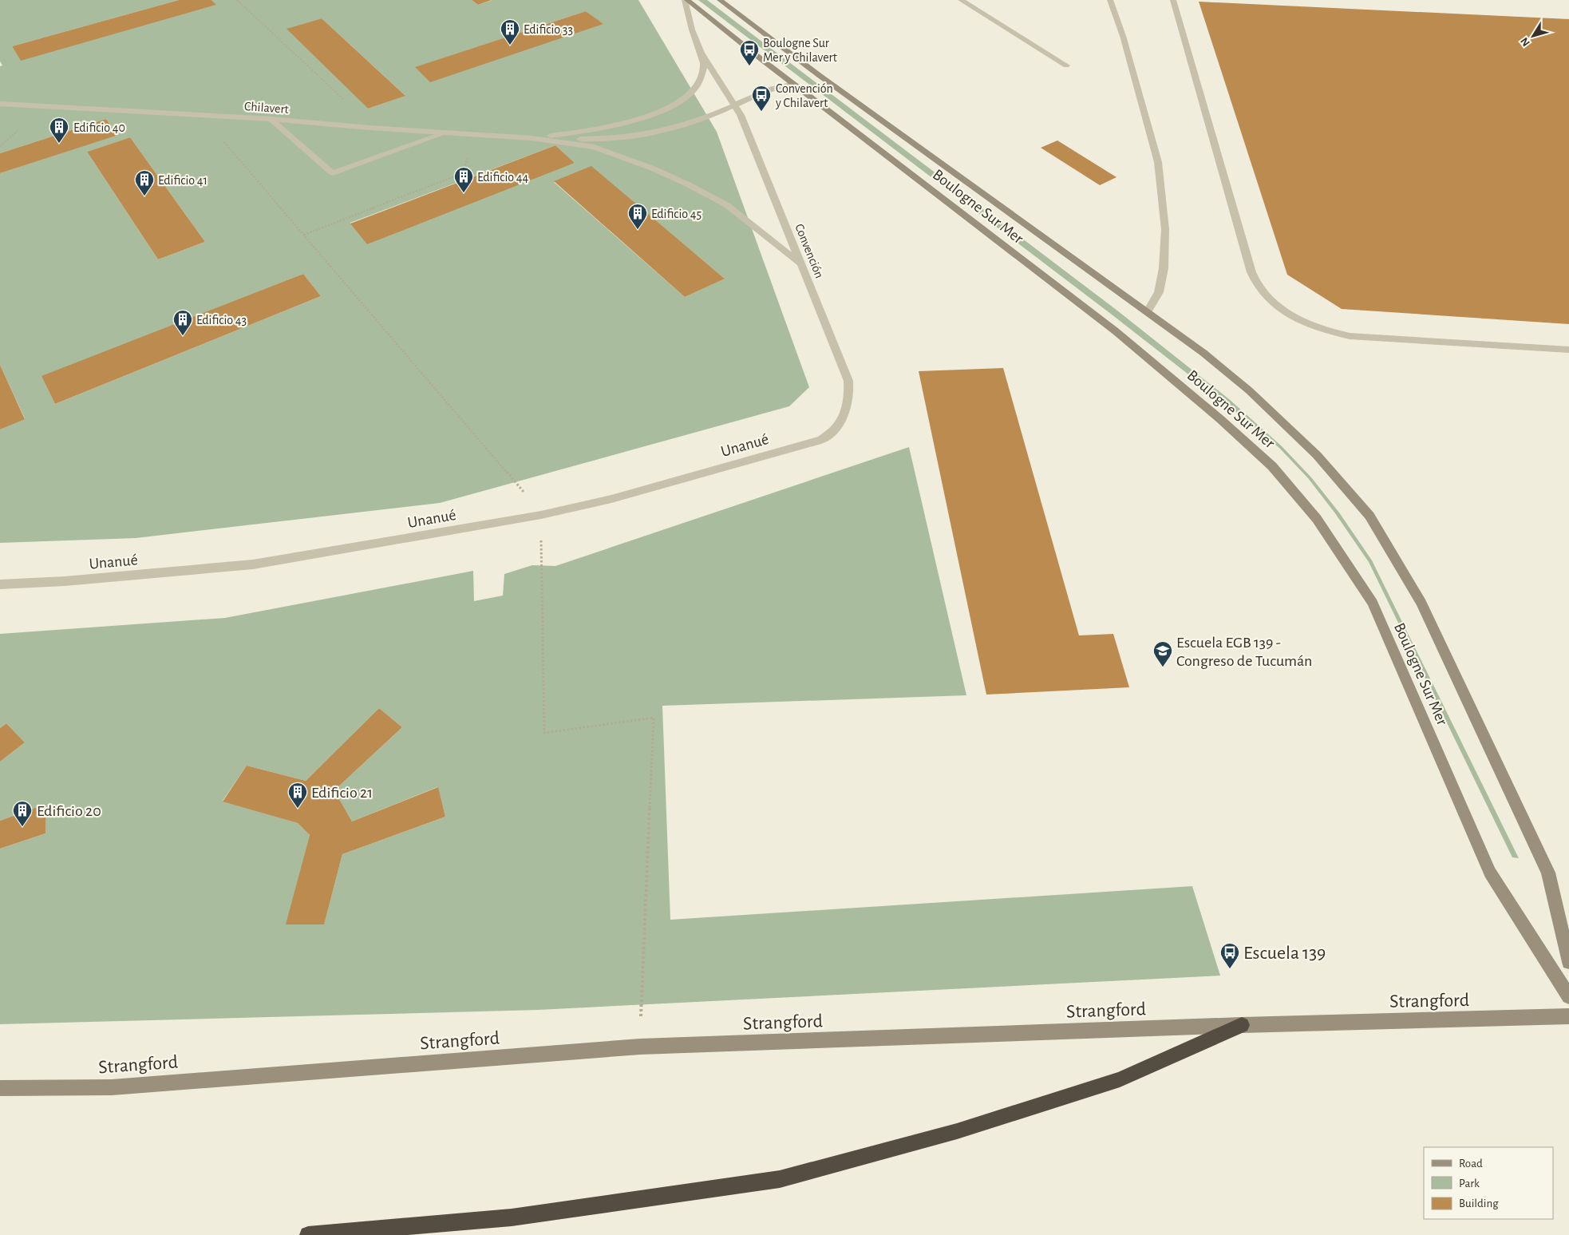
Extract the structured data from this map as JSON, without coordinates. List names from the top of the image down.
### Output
{
  "streets": {
    "main road": ["Boulogne Sur Mer", "Strangford"],
    "street": ["Chilavert", "Convención", "Unanué"]
  },
  "crossings": [
    ["Convención", "Unanué"]
  ],
  "places": {
    "building": [
      "Edificio 33",
      "Edificio 40",
      "Edificio 44",
      "Edificio 41",
      "Edificio 45",
      "Edificio 43",
      "Edificio 21",
      "Edificio 20"
    ],
    "bus stop": ["Boulogne Sur Mer y Chilavert", "Convención y Chilavert", "Escuela 139"],
    "school or university": ["Escuela EGB 139 - Congreso de Tucumán"]
  },
  "legend": ["Road", "Park", "Building"],
  "north": "bottom left"
}
